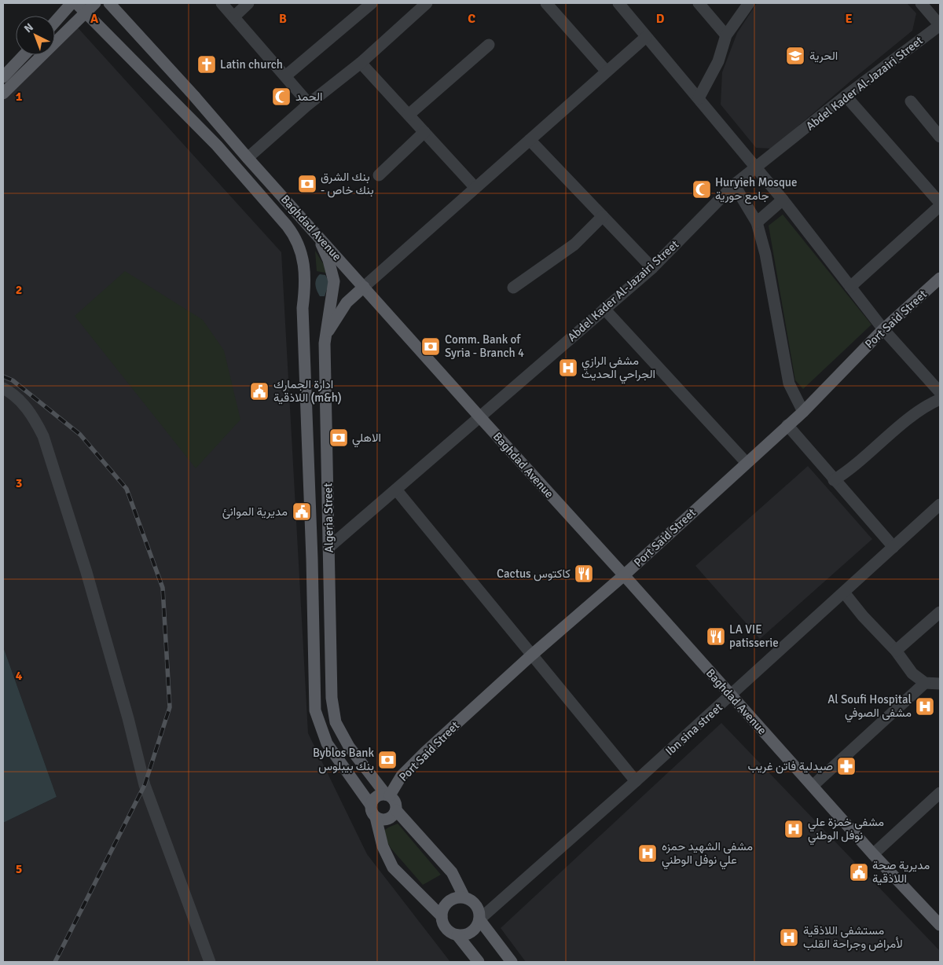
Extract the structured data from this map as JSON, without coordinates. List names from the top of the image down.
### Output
{
  "streets": {
    "main road": ["Baghdad Avenue", "Port Said Street", "Algeria Street"],
    "street": ["Abdel Kader Al-Jazairi Street", "Ibn sina street"]
  },
  "crossings": [
    ["Abdel Kader Al-Jazairi Street", "Baghdad Avenue"],
    ["Abdel Kader Al-Jazairi Street", "Algeria Street"],
    ["Baghdad Avenue", "Port Said Street"],
    ["Baghdad Avenue", "Algeria Street"],
    ["Baghdad Avenue", "Ibn sina street"],
    ["Port Said Street", "Algeria Street"]
  ],
  "places": {
    "school or university": ["الحرية"],
    "church": ["Latin church"],
    "mosque": ["الحمد", "Huryieh Mosque جامع حورية"],
    "bank": [
      "بنك الشرق - بنك خاص",
      "Comm. Bank of Syria - Branch 4",
      "الاهلي",
      "Byblos Bank بنك بيبلوس"
    ],
    "hospital": [
      "مشفى الرازي الجراحي الحديث",
      "Al Soufi Hospital مشفى الصوفي",
      "مشفى خمزة علي نوفل الوطني",
      "مشفى الشهيد حمزه علي نوفل الوطني",
      "مستشفى اللاذقية لأمراض وجراحة القلب"
    ],
    "public building": ["ادارة الجمارك اللاذقية (m&h)", "مديرية الموانئ", "مديرية صحة اللاذقية"],
    "restaurant": ["Cactus كاكتوس", "LA VIE patisserie"],
    "pharmacy": ["صيدلية فاتن غريب"]
  },
  "north": "top left",
  "grid": {
    "columns": [
      "A",
      "B",
      "C",
      "D",
      "E"
    ],
    "rows": [
      "1",
      "2",
      "3",
      "4",
      "5"
    ]
  }
}
